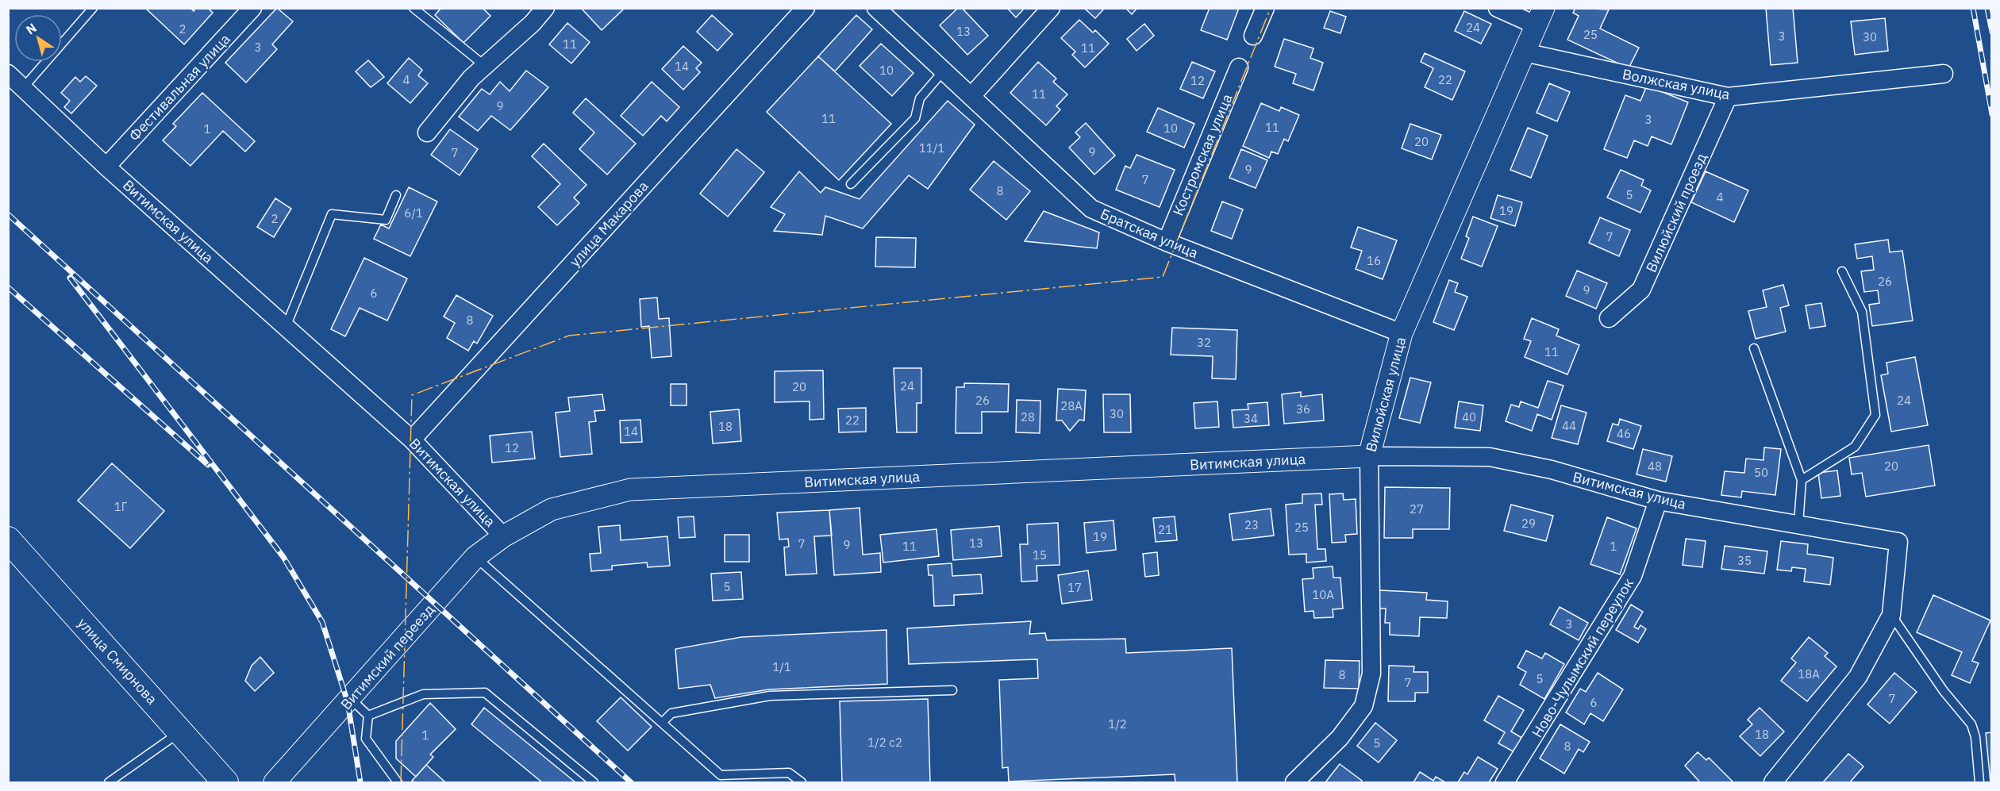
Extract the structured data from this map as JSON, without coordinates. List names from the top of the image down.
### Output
{
  "streets": {
    "main road": ["улица Смирнова"],
    "street": [
      "Волжская улица",
      "Фестивальная улица",
      "Костромская улица",
      "Вилюйский проезд",
      "Витимская улица",
      "улица Макарова",
      "Братская улица",
      "Вилюйская улица",
      "Витимский переезд",
      "Ново-Чулымский переулок"
    ]
  },
  "crossings": [
    ["Волжская улица", "Вилюйский проезд"],
    ["Волжская улица", "Вилюйская улица"],
    ["Фестивальная улица", "Витимская улица"],
    ["Костромская улица", "Братская улица"],
    ["Витимская улица", "улица Макарова"],
    ["Витимская улица", "Вилюйская улица"],
    ["Витимская улица", "Витимский переезд"],
    ["Витимская улица", "Ново-Чулымский переулок"],
    ["Братская улица", "Вилюйская улица"]
  ],
  "house_numbers": [
    "24",
    "2",
    "13",
    "25",
    "3",
    "30",
    "11",
    "3",
    "11",
    "14",
    "10",
    "4",
    "22",
    "12",
    "11",
    "9",
    "11",
    "3",
    "11",
    "10",
    "1",
    "20",
    "11/1",
    "9",
    "7",
    "9",
    "7",
    "8",
    "5",
    "4",
    "19",
    "6/1",
    "2",
    "7",
    "16",
    "26",
    "9",
    "6",
    "8",
    "32",
    "11",
    "24",
    "20",
    "26",
    "24",
    "28А",
    "36",
    "30",
    "28",
    "40",
    "34",
    "22",
    "44",
    "18",
    "14",
    "46",
    "12",
    "48",
    "20",
    "50",
    "1Г",
    "27",
    "29",
    "23",
    "25",
    "21",
    "19",
    "13",
    "7",
    "9",
    "11",
    "1",
    "15",
    "35",
    "5",
    "17",
    "10А",
    "3",
    "1/1",
    "18А",
    "8",
    "5",
    "7",
    "7",
    "6",
    "1/2",
    "18",
    "1",
    "1/2 с2",
    "5",
    "8"
  ],
  "north": "top left"
}
